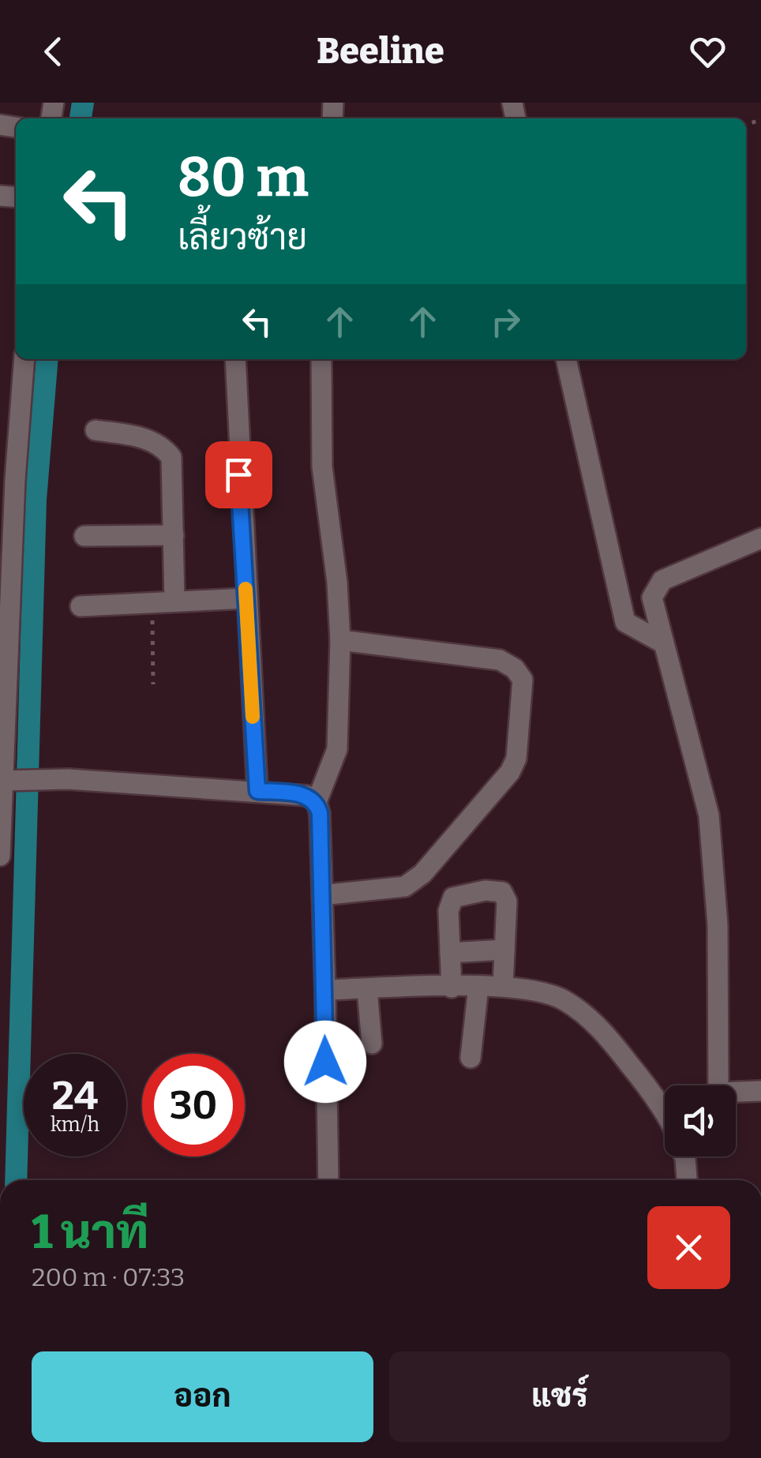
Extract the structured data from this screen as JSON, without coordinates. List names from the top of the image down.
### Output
{
  "page": {
    "header": "Beeline",
    "turn": ["80 m", "เลี้ยวซ้าย"],
    "speed": "24 km/h",
    "limit": "30",
    "heading": ["1 นาที", "200 m · 07:33"],
    "buttons": ["ออก", "แชร์"]
  }
}
